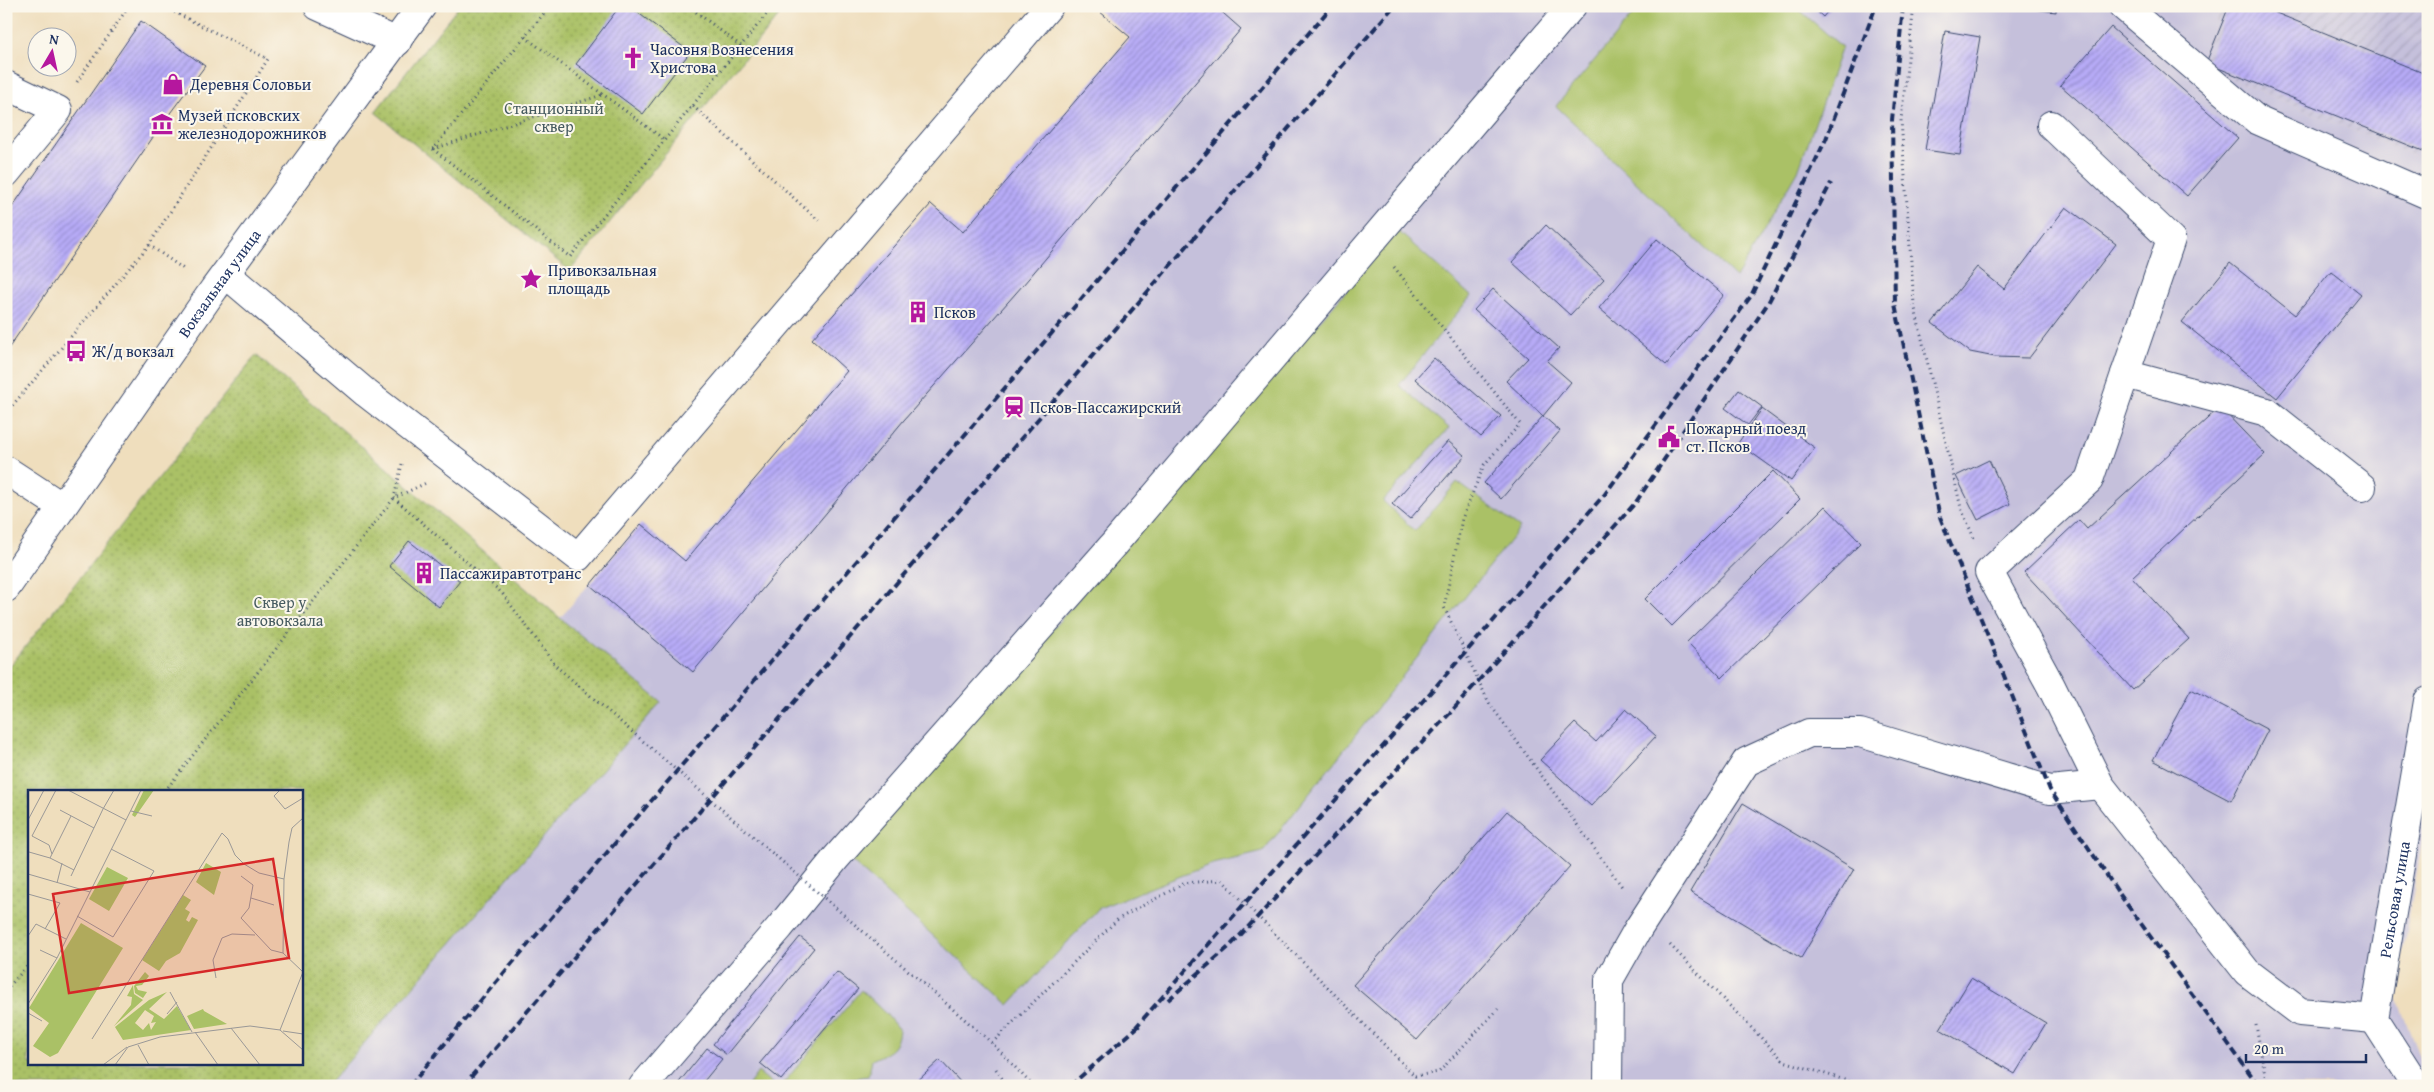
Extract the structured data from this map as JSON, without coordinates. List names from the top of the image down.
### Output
{
  "streets": {
    "main road": ["Вокзальная улица", "Рельсовая улица"]
  },
  "parks": ["Станционный сквер", "Сквер у автовокзала"],
  "places": {
    "church": ["Часовня Вознесения Христова"],
    "shop": ["Деревня Соловьи"],
    "museum": ["Музей псковских железнодорожников"],
    "place": ["Привокзальная площадь"],
    "building": ["Псков", "Пассажиравтотранс"],
    "bus stop": ["Ж/д вокзал"],
    "station": ["Псков-Пассажирский"],
    "public building": ["Пожарный поезд ст. Псков"]
  },
  "scale_bar": "20 m",
  "north": "top"
}
